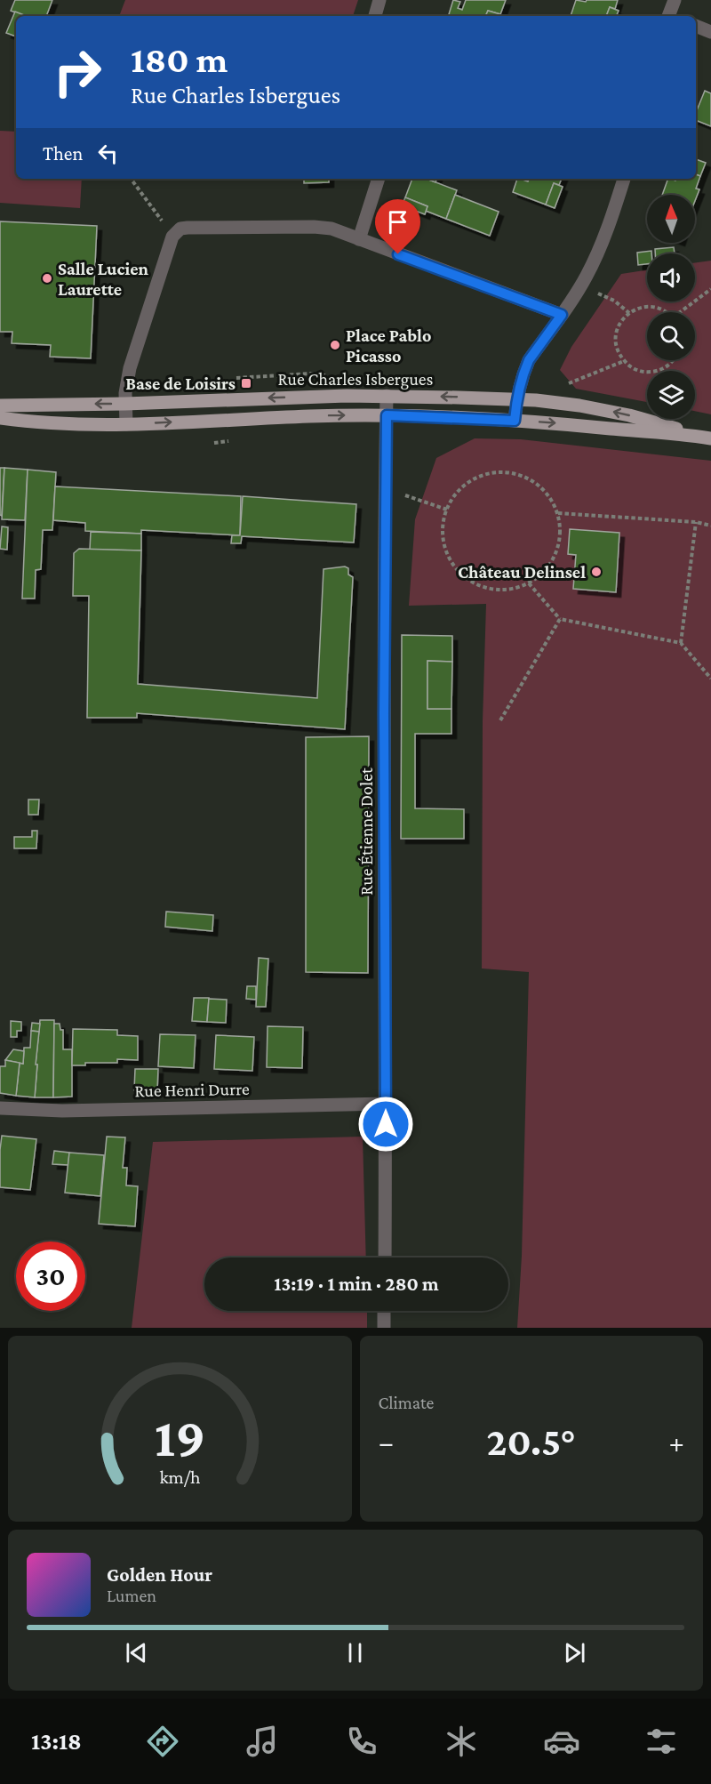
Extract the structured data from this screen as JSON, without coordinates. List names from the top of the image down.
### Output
{
  "streets": {
    "main road": ["Rue Charles Isbergues"],
    "street": ["Rue Étienne Dolet", "Rue Henri Durre"]
  },
  "crossings": [
    ["Rue Charles Isbergues", "Rue Étienne Dolet"],
    ["Rue Étienne Dolet", "Rue Henri Durre"]
  ],
  "places": {
    "other": ["Salle Lucien Laurette", "Place Pablo Picasso", "Château Delinsel"],
    "transit": ["Base de Loisirs"]
  },
  "north": "top",
  "page": {
    "turn": ["180 m", "Rue Charles Isbergues"],
    "then": "Then",
    "limit": "30",
    "trip": "13:19 · 1 min · 280 m",
    "tile": "Climate",
    "heat": ["−", "20.5°", "+"],
    "song": ["Golden Hour", "Lumen"],
    "tabs": "13:18",
    "gauge": ["19", "km/h"]
  }
}
